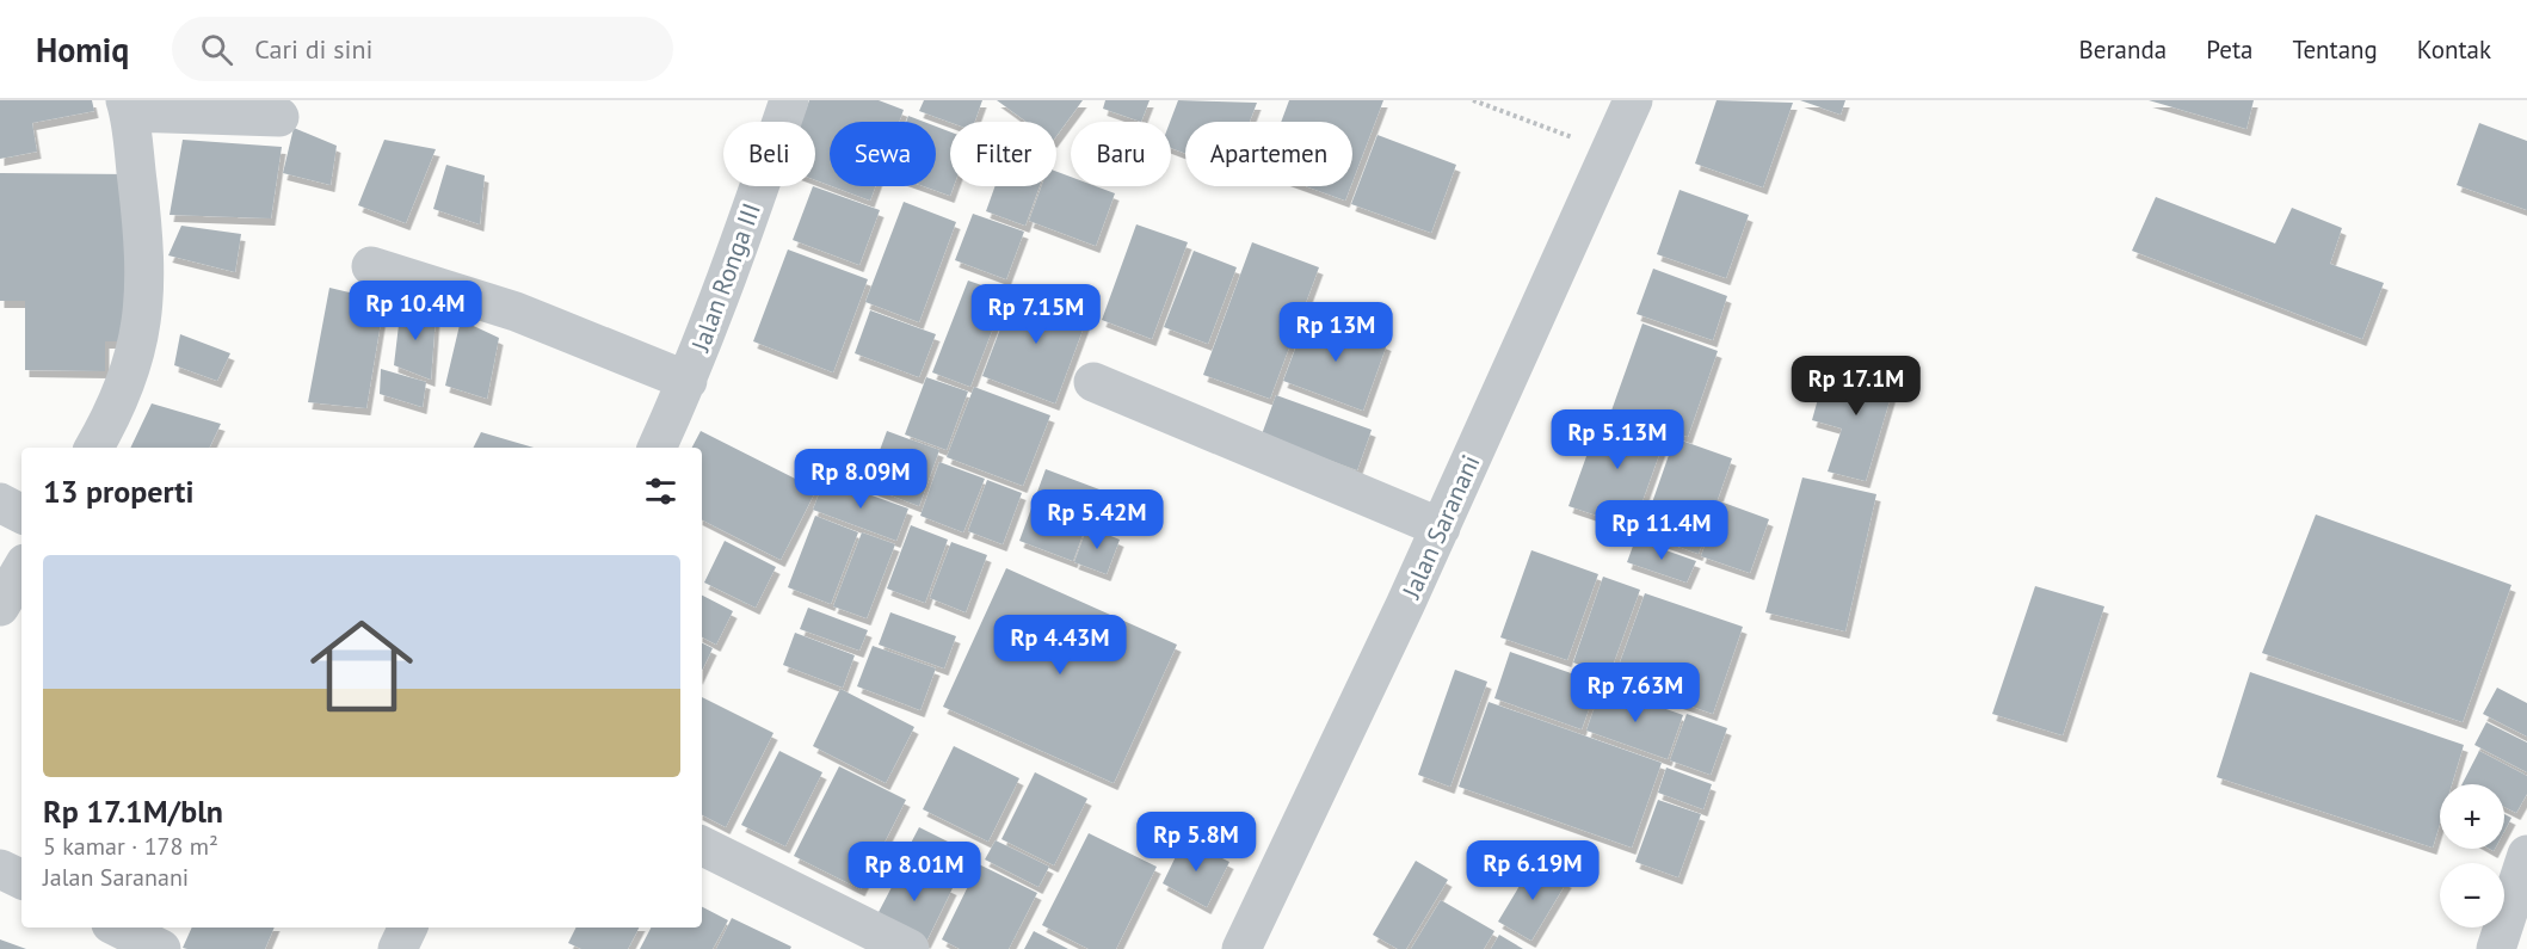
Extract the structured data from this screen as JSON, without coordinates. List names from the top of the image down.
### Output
{
  "streets": {
    "street": ["Jalan Ronga III", "Jalan Saranani"]
  },
  "page": {
    "header": "Homiq",
    "search": "Cari di sini",
    "nav": [
      "Beranda",
      "Peta",
      "Tentang",
      "Kontak"
    ],
    "chip": [
      "Beli",
      "Sewa",
      "Filter",
      "Baru",
      "Apartemen"
    ],
    "price": [
      "Rp 10.4M",
      "Rp 7.15M",
      "Rp 13M",
      "Rp 17.1M",
      "Rp 5.13M",
      "Rp 8.09M",
      "Rp 5.42M",
      "Rp 11.4M",
      "Rp 4.43M",
      "Rp 7.63M",
      "Rp 5.8M",
      "Rp 6.19M",
      "Rp 8.01M"
    ],
    "heading": "13 properti",
    "list": [
      {
        "name": "Rp 17.1M/bln",
        "note": "5 kamar · 178 m² · Jalan Saranani"
      }
    ],
    "map_buttons": ["+", "−"]
  }
}
